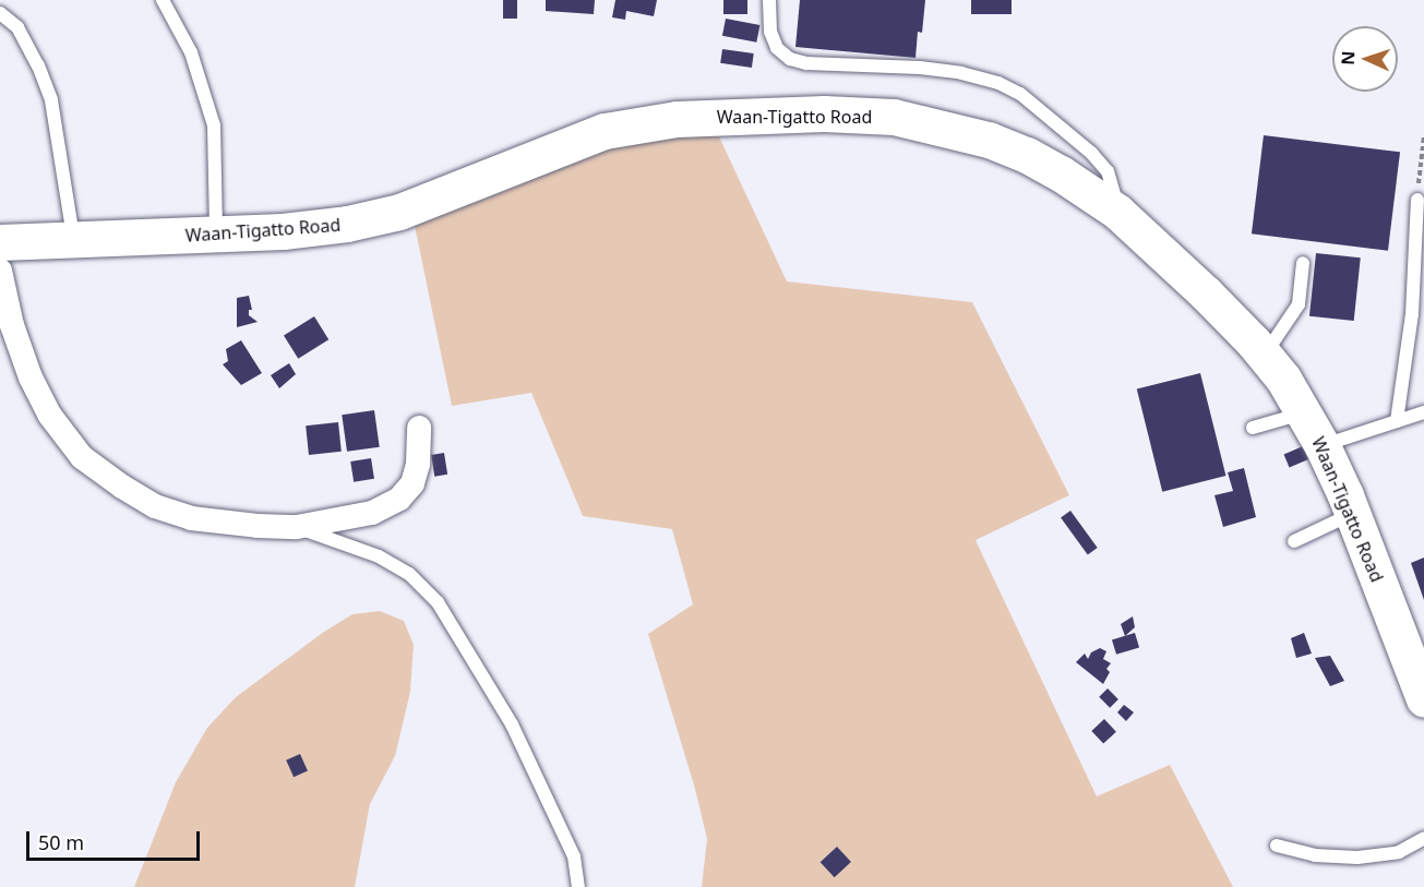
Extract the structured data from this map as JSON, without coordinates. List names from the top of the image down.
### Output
{
  "streets": {
    "street": ["Waan-Tigatto Road"]
  },
  "scale_bar": "50 m",
  "north": "left"
}
